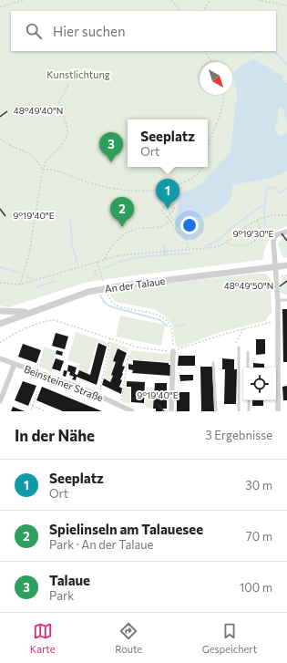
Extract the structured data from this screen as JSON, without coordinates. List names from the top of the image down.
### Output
{
  "streets": {
    "street": ["An der Talaue", "Beinsteiner Straße"]
  },
  "parks": ["Kunstlichtung"],
  "north": "bottom right",
  "page": {
    "search": "Hier suchen",
    "popup": ["Seeplatz", "Ort"],
    "pins": ["3", "1", "2"],
    "heading": ["In der Nähe", "3 Ergebnisse"],
    "list": [
      {
        "mark": "1",
        "name": "Seeplatz",
        "note": "Ort",
        "value": "30 m"
      },
      {
        "mark": "2",
        "name": "Spielinseln am Talauesee",
        "note": "Park · An der Talaue",
        "value": "70 m"
      },
      {
        "mark": "3",
        "name": "Talaue",
        "note": "Park",
        "value": "100 m"
      }
    ],
    "nav": ["Karte", "Route", "Gespeichert"]
  },
  "coordinates": [
    "48°49'40\"N",
    "9°19'40\"E",
    "9°19'30\"E",
    "48°49'50\"N"
  ]
}
